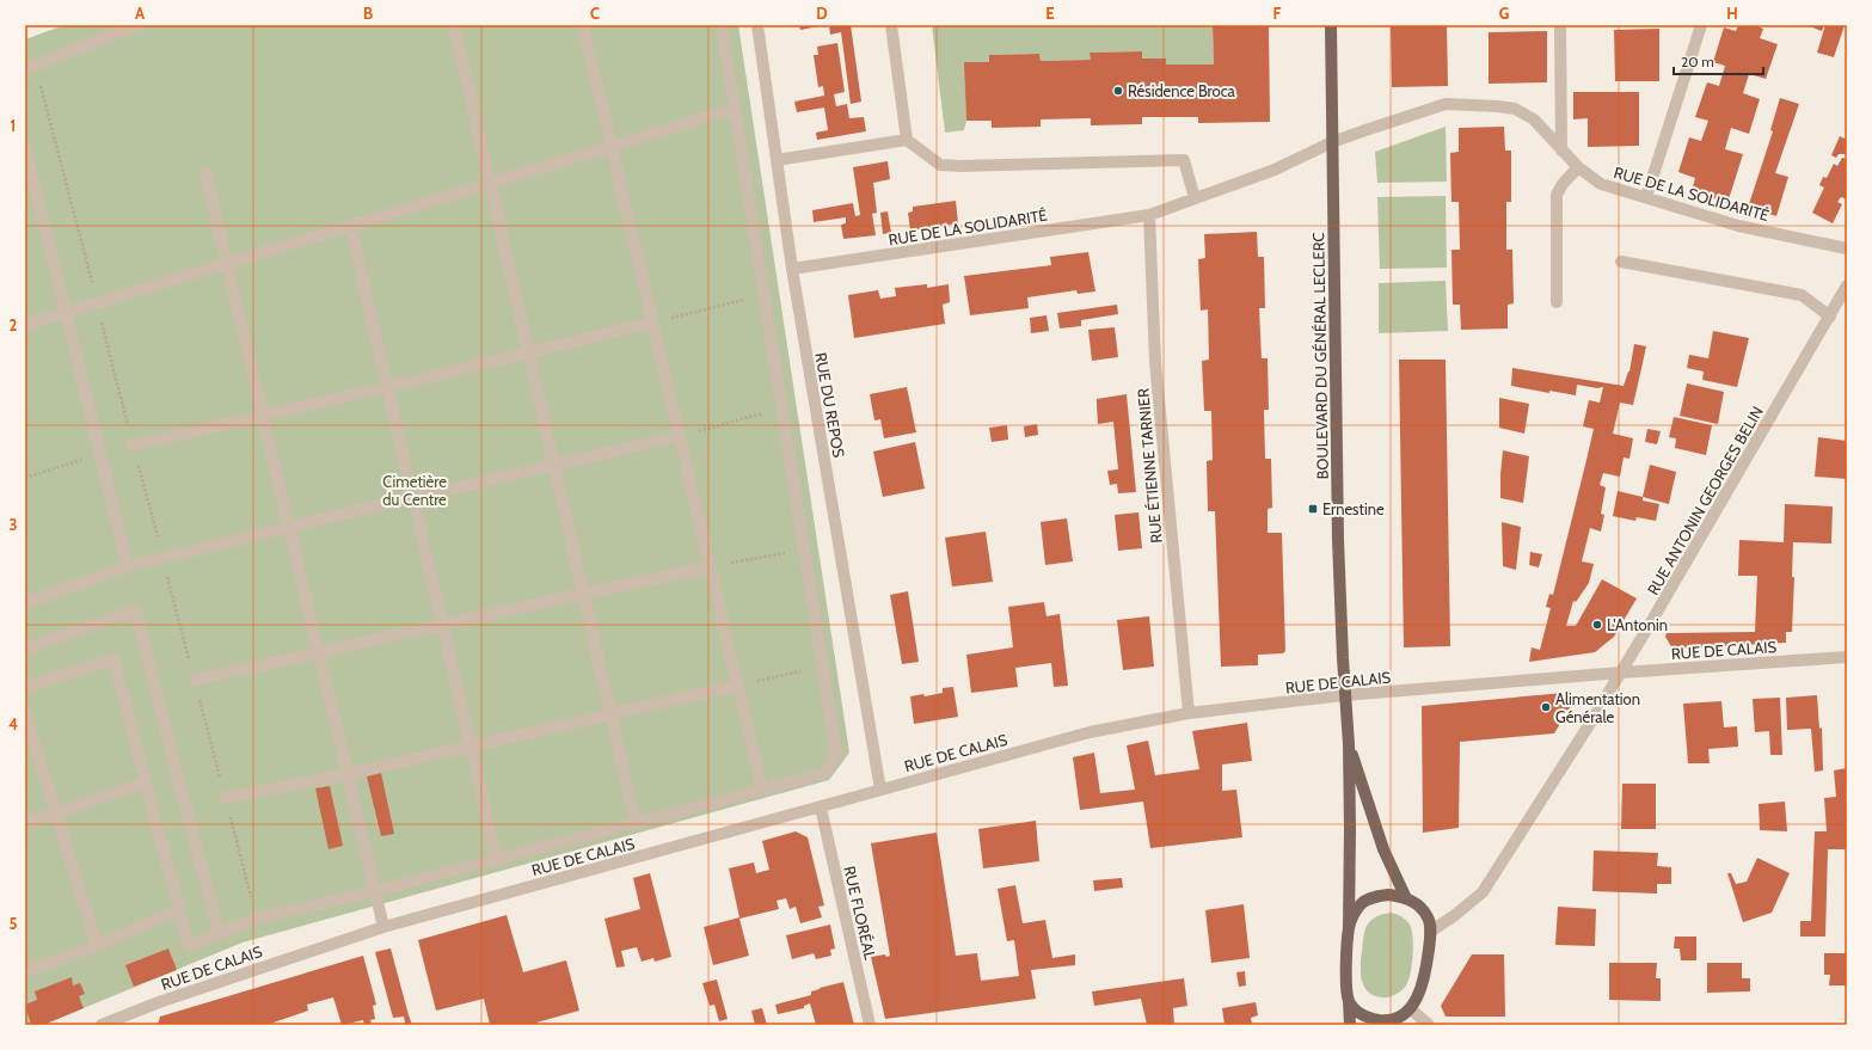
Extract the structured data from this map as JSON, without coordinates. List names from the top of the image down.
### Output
{
  "streets": {
    "main road": ["BOULEVARD DU GÉNÉRAL LECLERC"],
    "street": [
      "RUE DE LA SOLIDARITÉ",
      "RUE DU REPOS",
      "RUE ÉTIENNE TARNIER",
      "RUE ANTONIN GEORGES BELIN",
      "RUE DE CALAIS",
      "RUE FLORÉAL"
    ]
  },
  "crossings": [
    ["RUE DE LA SOLIDARITÉ", "BOULEVARD DU GÉNÉRAL LECLERC"],
    ["RUE DE LA SOLIDARITÉ", "RUE DU REPOS"],
    ["RUE DE LA SOLIDARITÉ", "RUE ÉTIENNE TARNIER"],
    ["BOULEVARD DU GÉNÉRAL LECLERC", "RUE ANTONIN GEORGES BELIN"],
    ["BOULEVARD DU GÉNÉRAL LECLERC", "RUE DE CALAIS"],
    ["RUE DU REPOS", "RUE DE CALAIS"],
    ["RUE ÉTIENNE TARNIER", "RUE DE CALAIS"],
    ["RUE ANTONIN GEORGES BELIN", "RUE DE CALAIS"],
    ["RUE DE CALAIS", "RUE FLORÉAL"]
  ],
  "parks": ["Cimetière du Centre"],
  "places": {
    "other": ["Résidence Broca", "L'Antonin", "Alimentation Générale"],
    "transit": ["Ernestine"]
  },
  "scale_bar": "20 m",
  "grid": {
    "columns": [
      "A",
      "B",
      "C",
      "D",
      "E",
      "F",
      "G",
      "H"
    ],
    "rows": [
      "1",
      "2",
      "3",
      "4",
      "5"
    ]
  }
}
